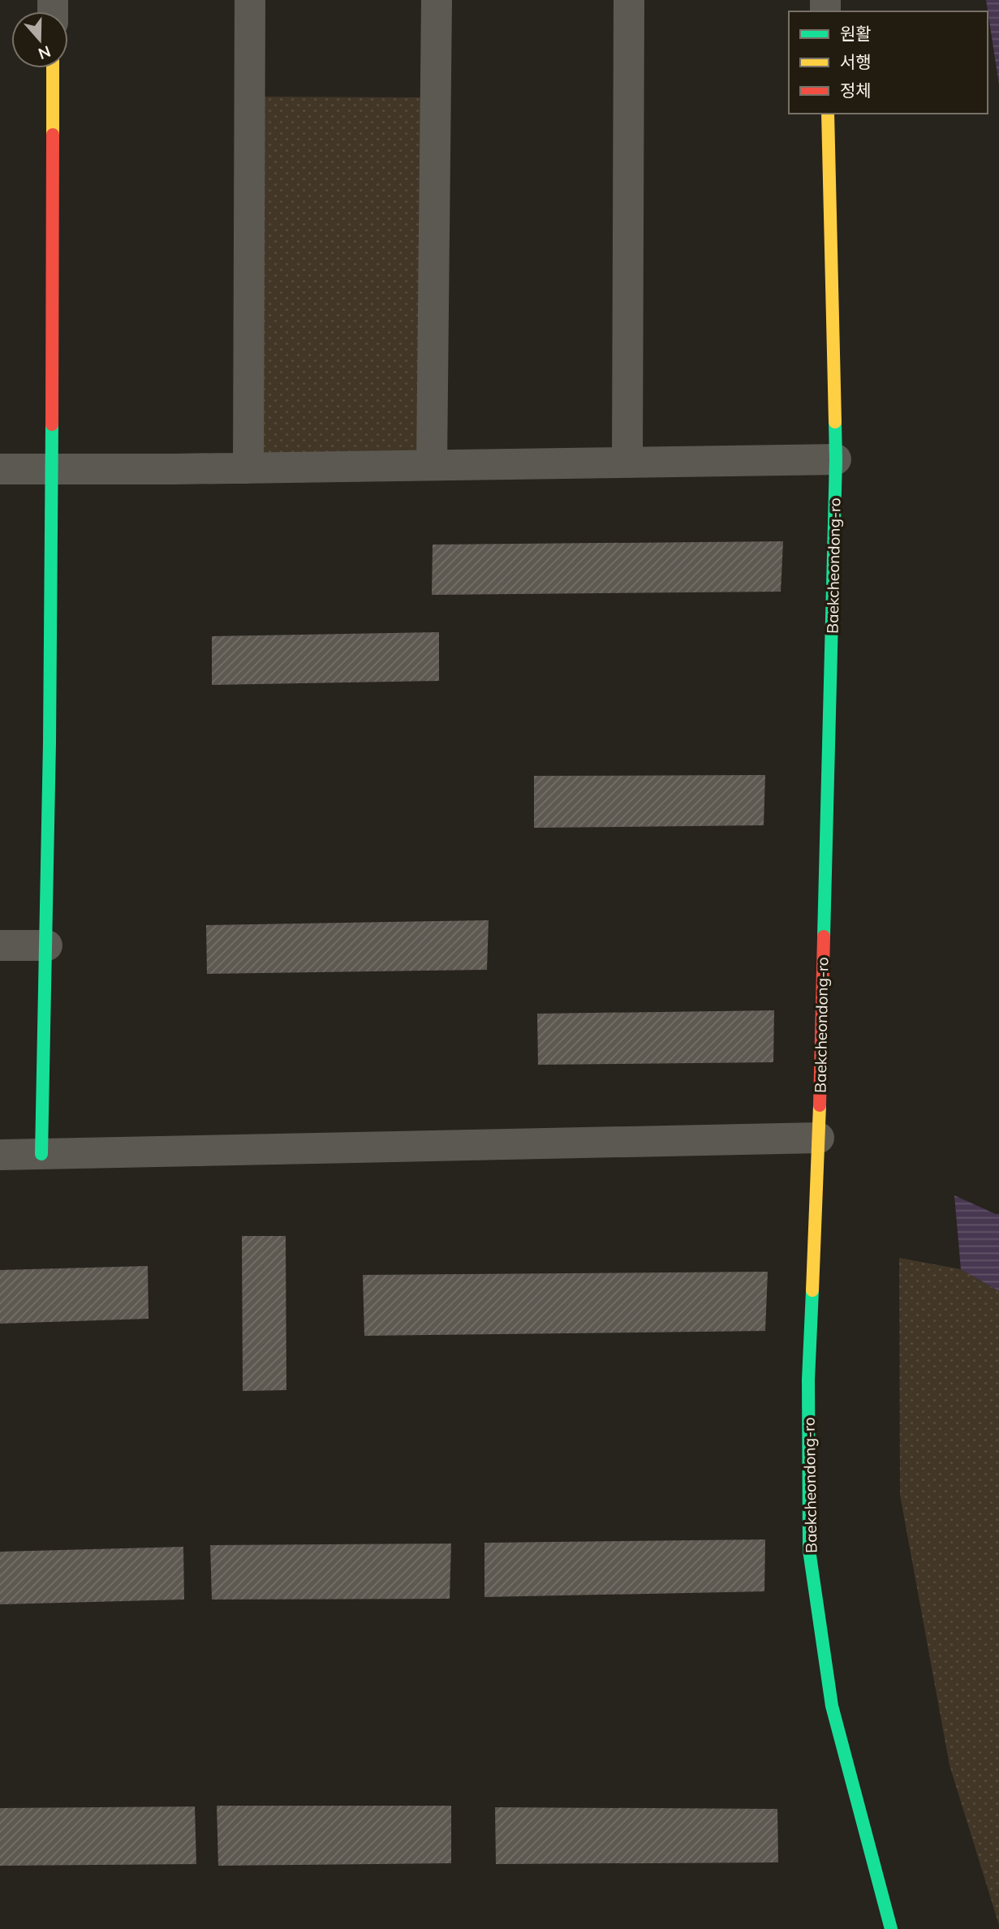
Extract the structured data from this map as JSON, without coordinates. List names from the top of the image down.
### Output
{
  "streets": {
    "street": ["Baekcheondong-ro"]
  },
  "legend": ["원활", "서행", "정체"],
  "north": "bottom"
}
